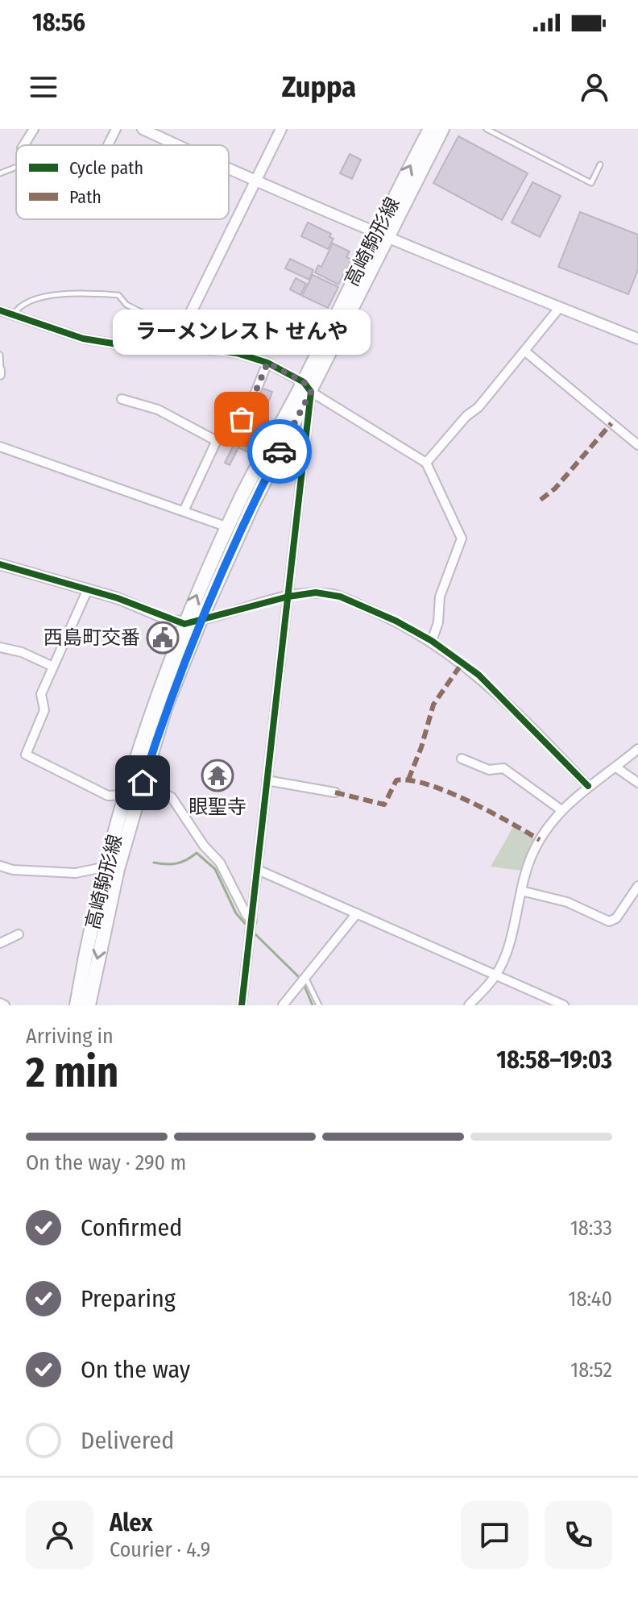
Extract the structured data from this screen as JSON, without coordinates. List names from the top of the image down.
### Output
{
  "streets": {
    "main road": ["高崎駒形線"]
  },
  "places": {
    "other": ["ラーメンレスト せんや"],
    "public building": ["西島町交番"],
    "temple": ["眼聖寺"]
  },
  "legend": ["Cycle path", "Path"],
  "page": {
    "status": "18:56",
    "header": "Zuppa",
    "bubble": "ラーメンレスト せんや",
    "heading": ["2 min", "Arriving in", "18:58–19:03"],
    "panel": ["Alex", "Courier · 4.9"],
    "bar": "On the way · 290 m",
    "list": [
      ["Confirmed", "18:33"],
      ["Preparing", "18:40"],
      ["On the way", "18:52"],
      "Delivered"
    ]
  }
}
